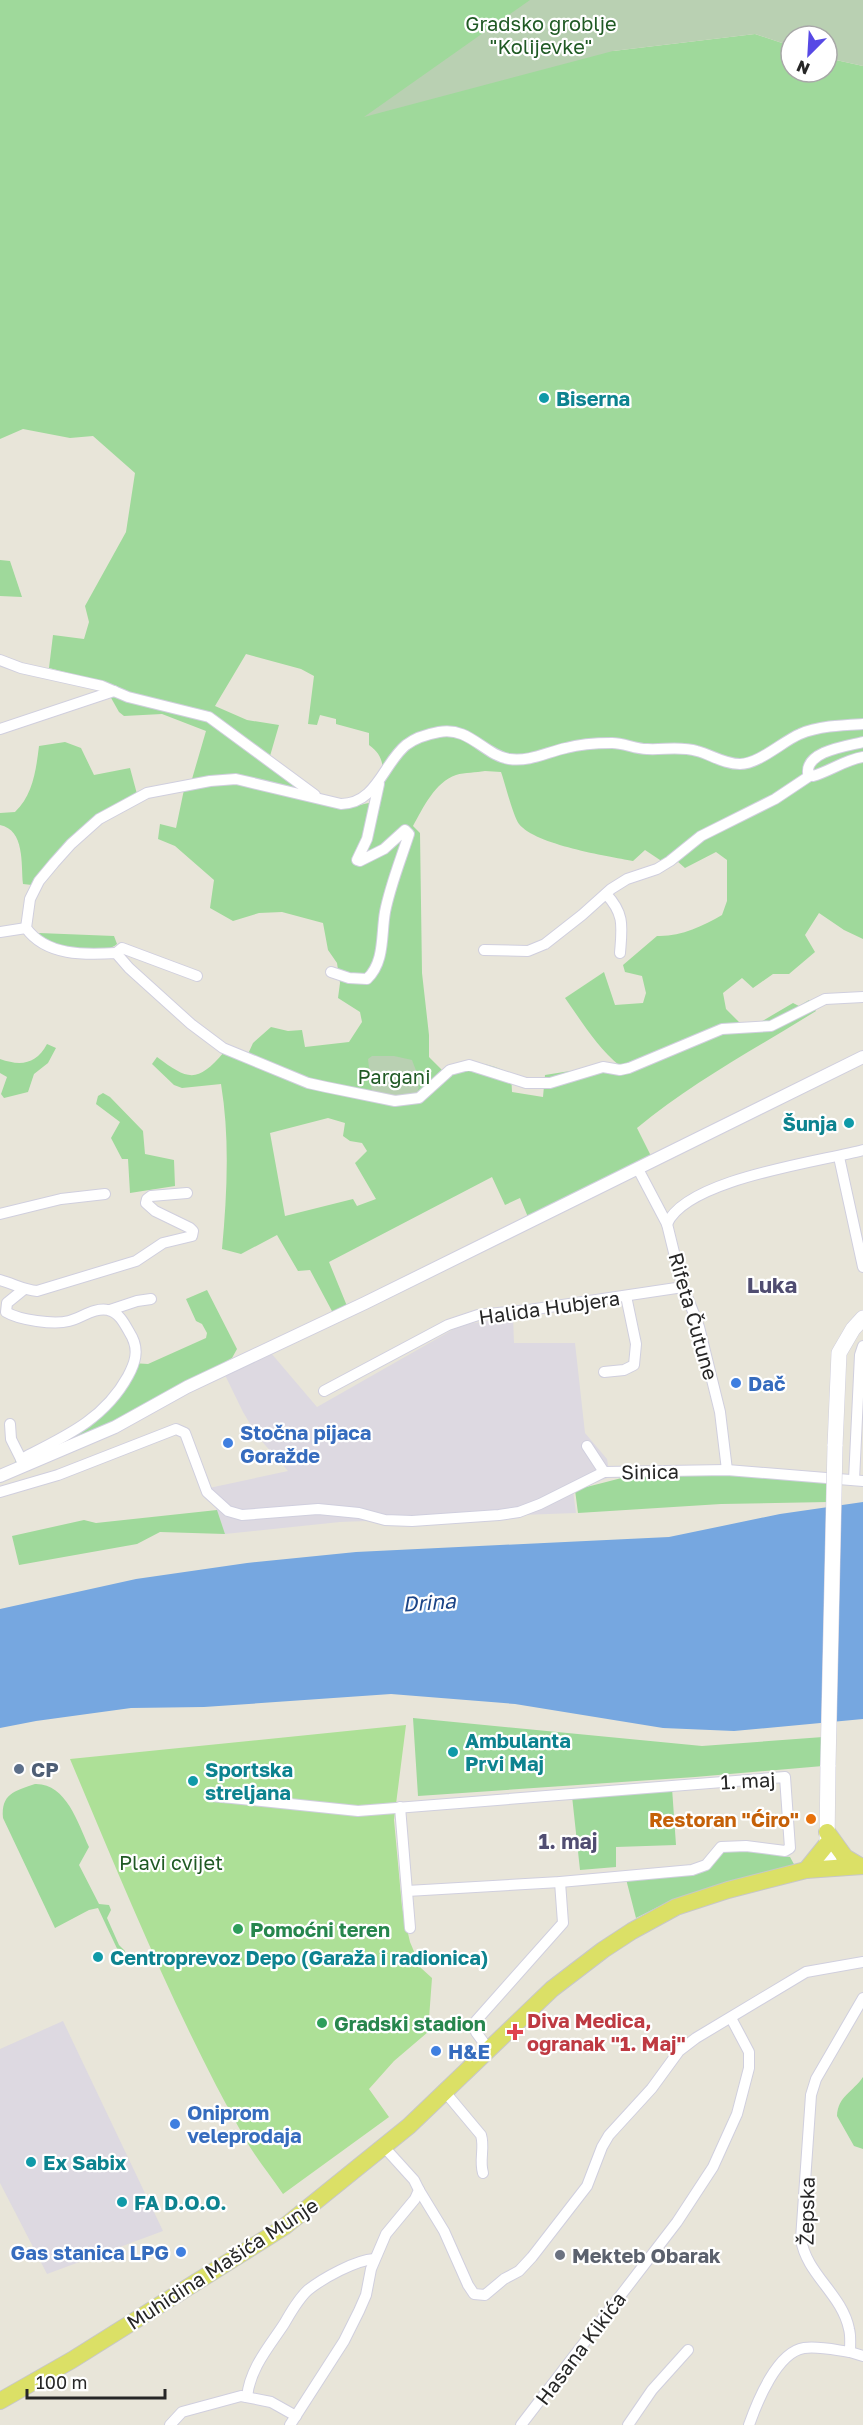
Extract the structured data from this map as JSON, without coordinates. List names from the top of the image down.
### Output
{
  "streets": {
    "main road": ["Muhidina Mašića Munje"],
    "street": [
      "Halida Hubjera",
      "Rifeta Čutune",
      "Sinica",
      "1. maj",
      "Žepska",
      "Hasana Kikića"
    ]
  },
  "crossings": [
    ["Halida Hubjera", "Rifeta Čutune"],
    ["Rifeta Čutune", "Sinica"]
  ],
  "districts": ["Luka", "1. maj"],
  "water": ["Drina"],
  "parks": ["Gradsko groblje \"Kolijevke\"", "Pargani", "Plavi cvijet"],
  "places": {
    "other": [
      "Biserna",
      "Šunja",
      "Dač",
      "Stočna pijaca Goražde",
      "Ambulanta Prvi Maj",
      "CP",
      "Sportska streljana",
      "Restoran \"Ćiro\"",
      "Pomoćni teren",
      "Centroprevoz Depo (Garaža i radionica)",
      "Gradski stadion",
      "H&E",
      "Oniprom veleprodaja",
      "Ex Sabix",
      "FA D.O.O.",
      "Gas stanica LPG",
      "Mekteb Obarak"
    ],
    "health": ["Diva Medica, ogranak \"1. Maj\""]
  },
  "scale_bar": "100 m",
  "north": "bottom left"
}
